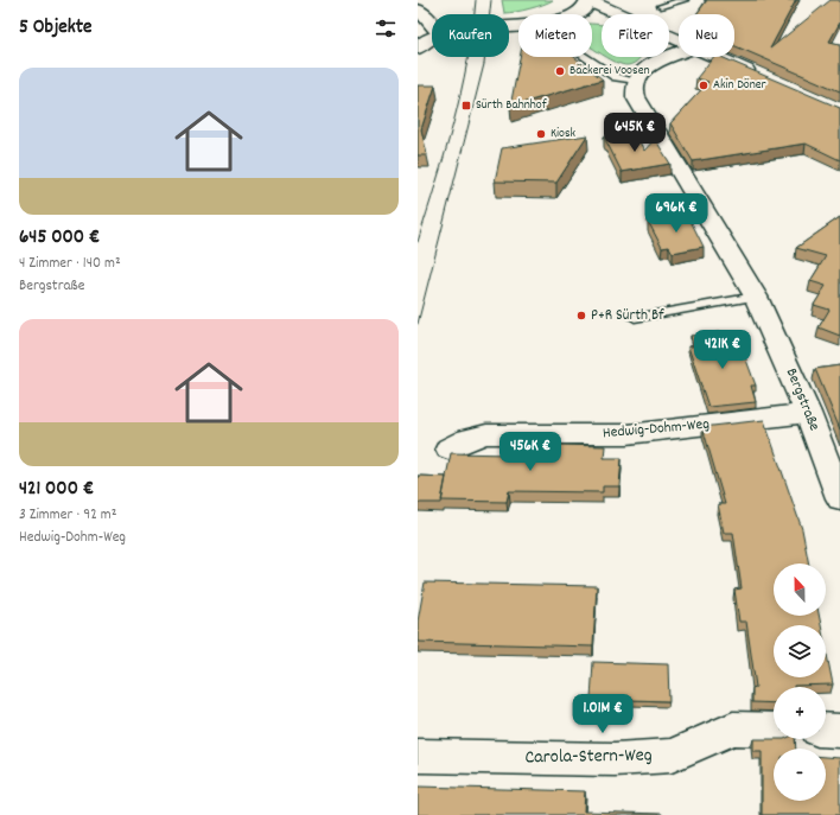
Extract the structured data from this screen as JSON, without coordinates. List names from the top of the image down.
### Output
{
  "streets": {
    "street": ["Bergstraße", "Hedwig-Dohm-Weg", "Carola-Stern-Weg"]
  },
  "crossings": [
    ["Bergstraße", "Hedwig-Dohm-Weg"]
  ],
  "places": {
    "other": [
      "Bäckerei Voosen",
      "Akin Döner",
      "Kiosk",
      "P+R Sürth Bf"
    ],
    "transit": ["Sürth Bahnhof"]
  },
  "north": "top",
  "page": {
    "heading": "5 Objekte",
    "chip": [
      "Kaufen",
      "Mieten",
      "Filter",
      "Neu"
    ],
    "list": [
      {
        "name": "645 000 €",
        "note": "4 Zimmer · 140 m² · Bergstraße"
      },
      {
        "name": "421 000 €",
        "note": "3 Zimmer · 92 m² · Hedwig-Dohm-Weg"
      }
    ],
    "price": [
      "645K €",
      "696K €",
      "421K €",
      "456K €",
      "1.01M €"
    ],
    "map_buttons": ["+", "−"]
  }
}
